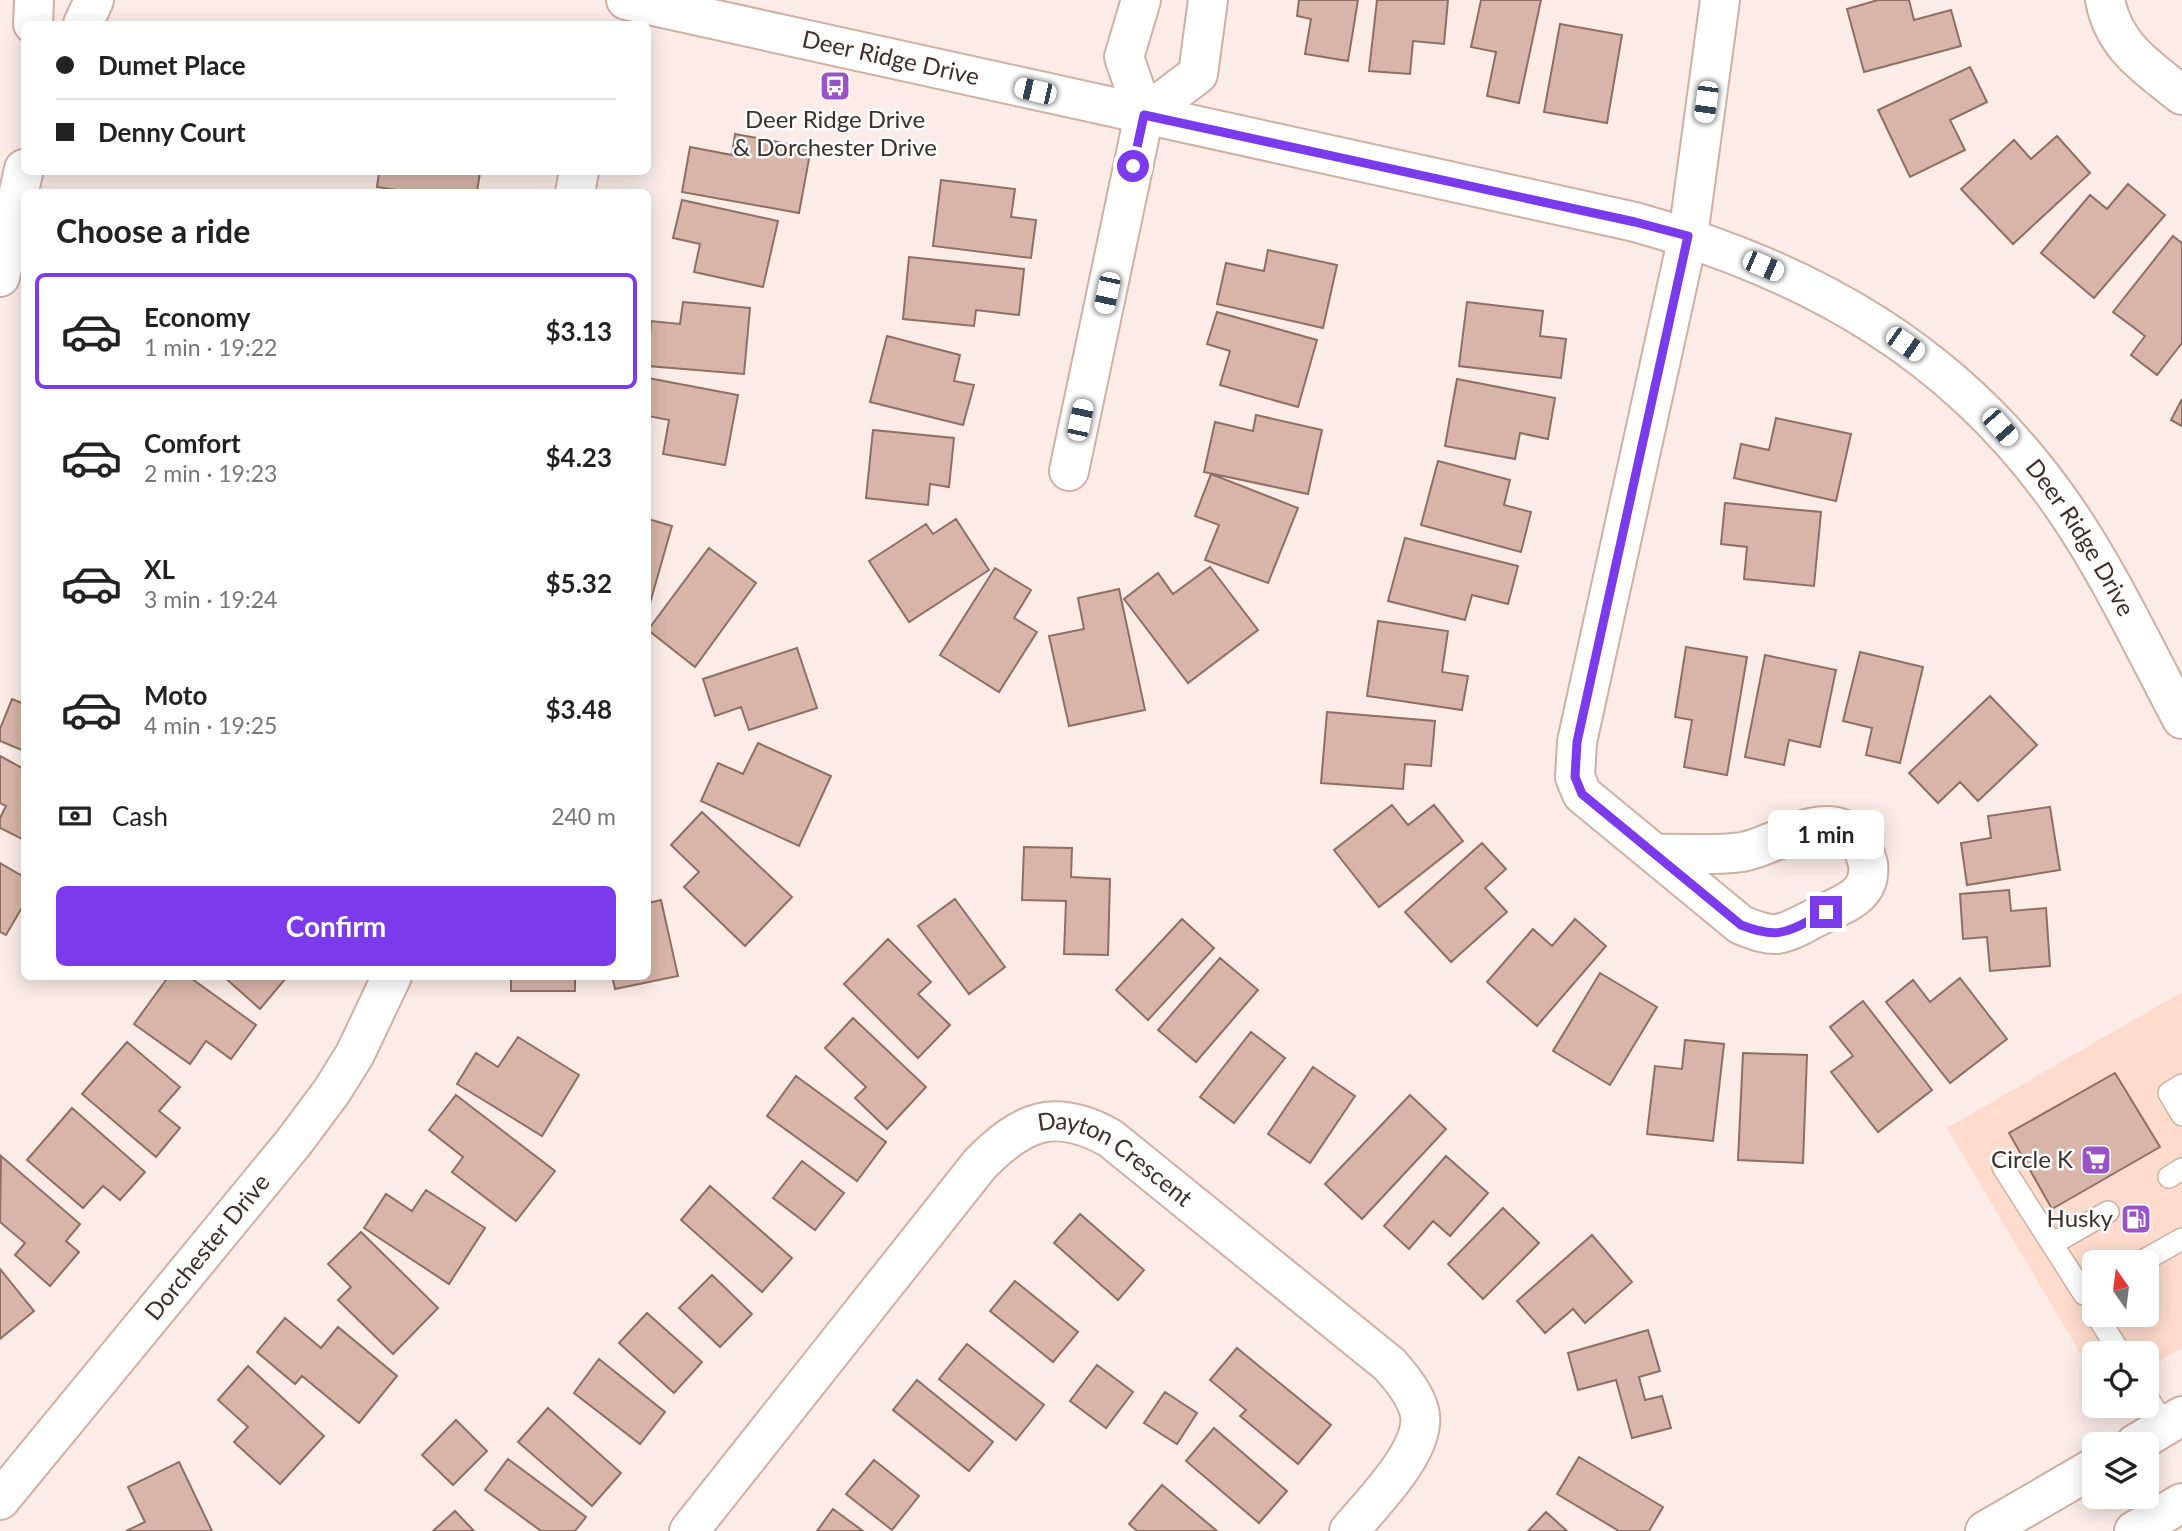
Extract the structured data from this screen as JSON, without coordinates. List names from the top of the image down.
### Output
{
  "streets": {
    "street": ["Deer Ridge Drive", "Dayton Crescent", "Dorchester Drive"]
  },
  "places": {
    "bus stop": ["Deer Ridge Drive & Dorchester Drive"],
    "supermarket": ["Circle K"],
    "fuel station": ["Husky"]
  },
  "north": "top",
  "page": {
    "banner": ["Dumet Place", "Denny Court"],
    "heading": "Choose a ride",
    "list": [
      {
        "name": "Economy",
        "note": "1 min · 19:22",
        "value": "$3.13"
      },
      {
        "name": "Comfort",
        "note": "2 min · 19:23",
        "value": "$4.23"
      },
      {
        "name": "XL",
        "note": "3 min · 19:24",
        "value": "$5.32"
      },
      {
        "name": "Moto",
        "note": "4 min · 19:25",
        "value": "$3.48"
      }
    ],
    "pay": ["Cash", "240 m"],
    "bubble": "1 min",
    "buttons": "Confirm"
  }
}
